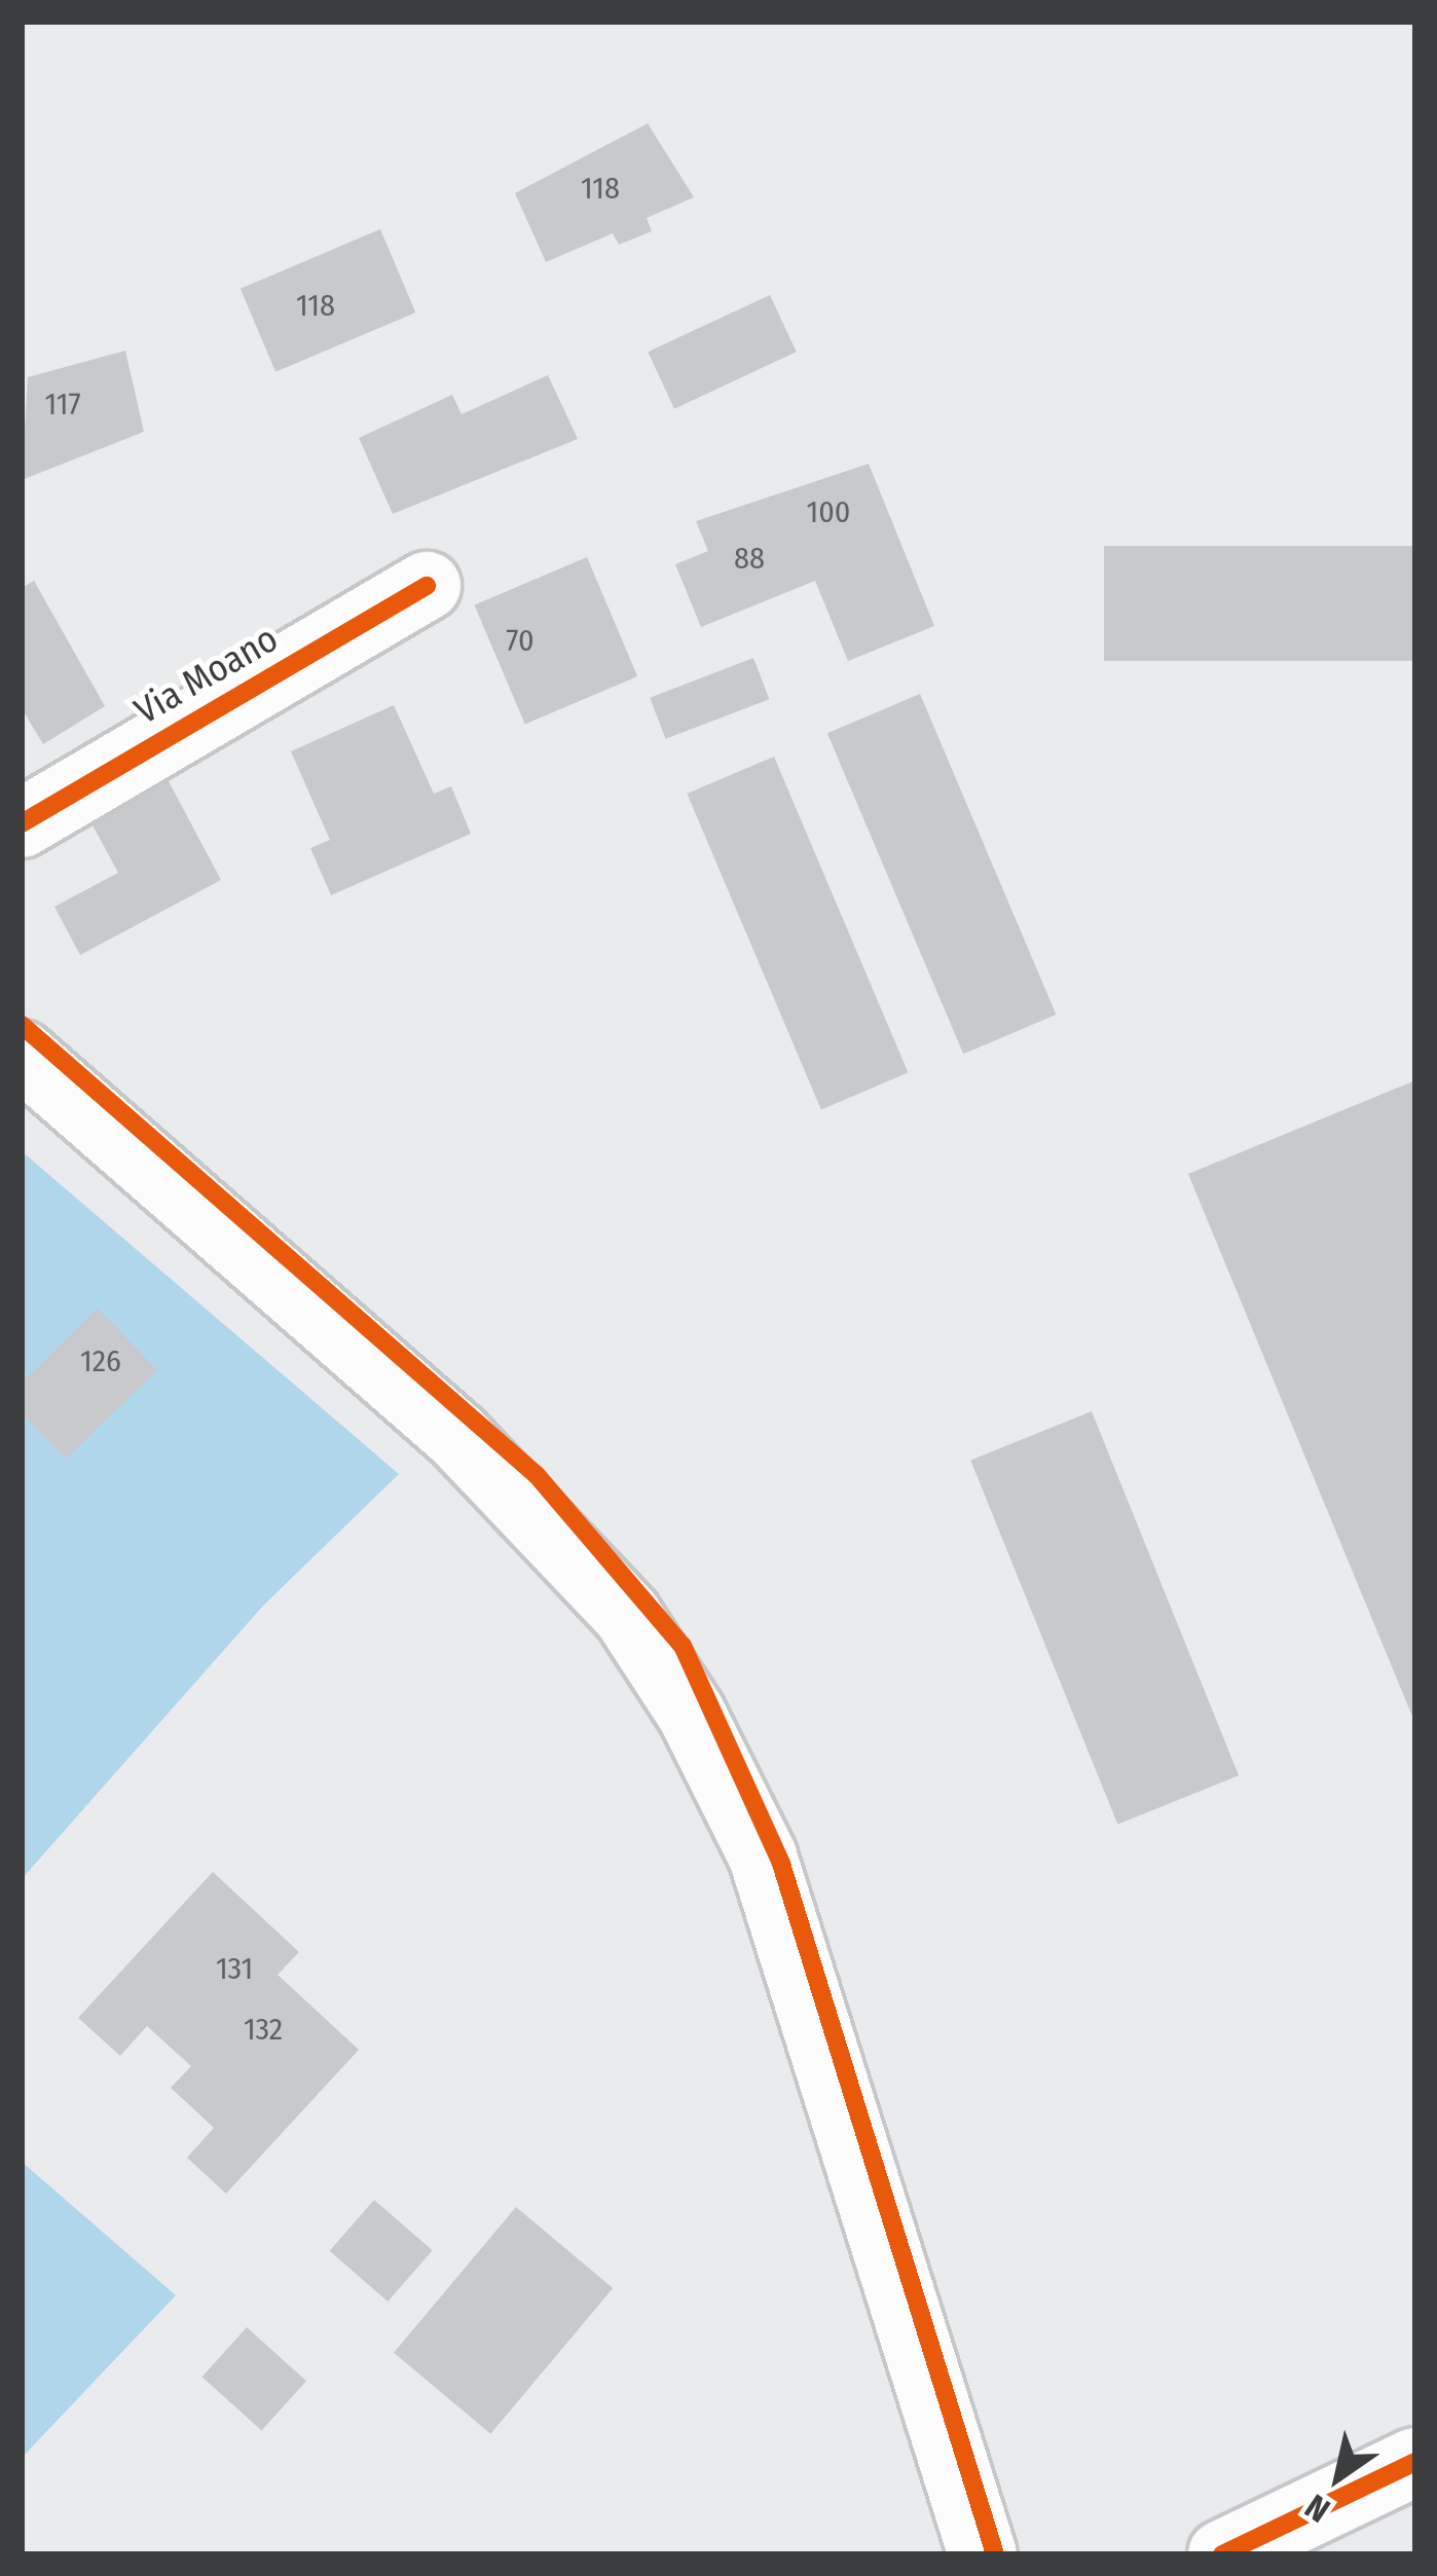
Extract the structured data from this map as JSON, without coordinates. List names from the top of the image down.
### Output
{
  "streets": {
    "main road": ["Via Moano"]
  },
  "house_numbers": [
    "118",
    "118",
    "117",
    "100",
    "88",
    "70",
    "126",
    "131",
    "132"
  ],
  "north": "bottom left"
}
